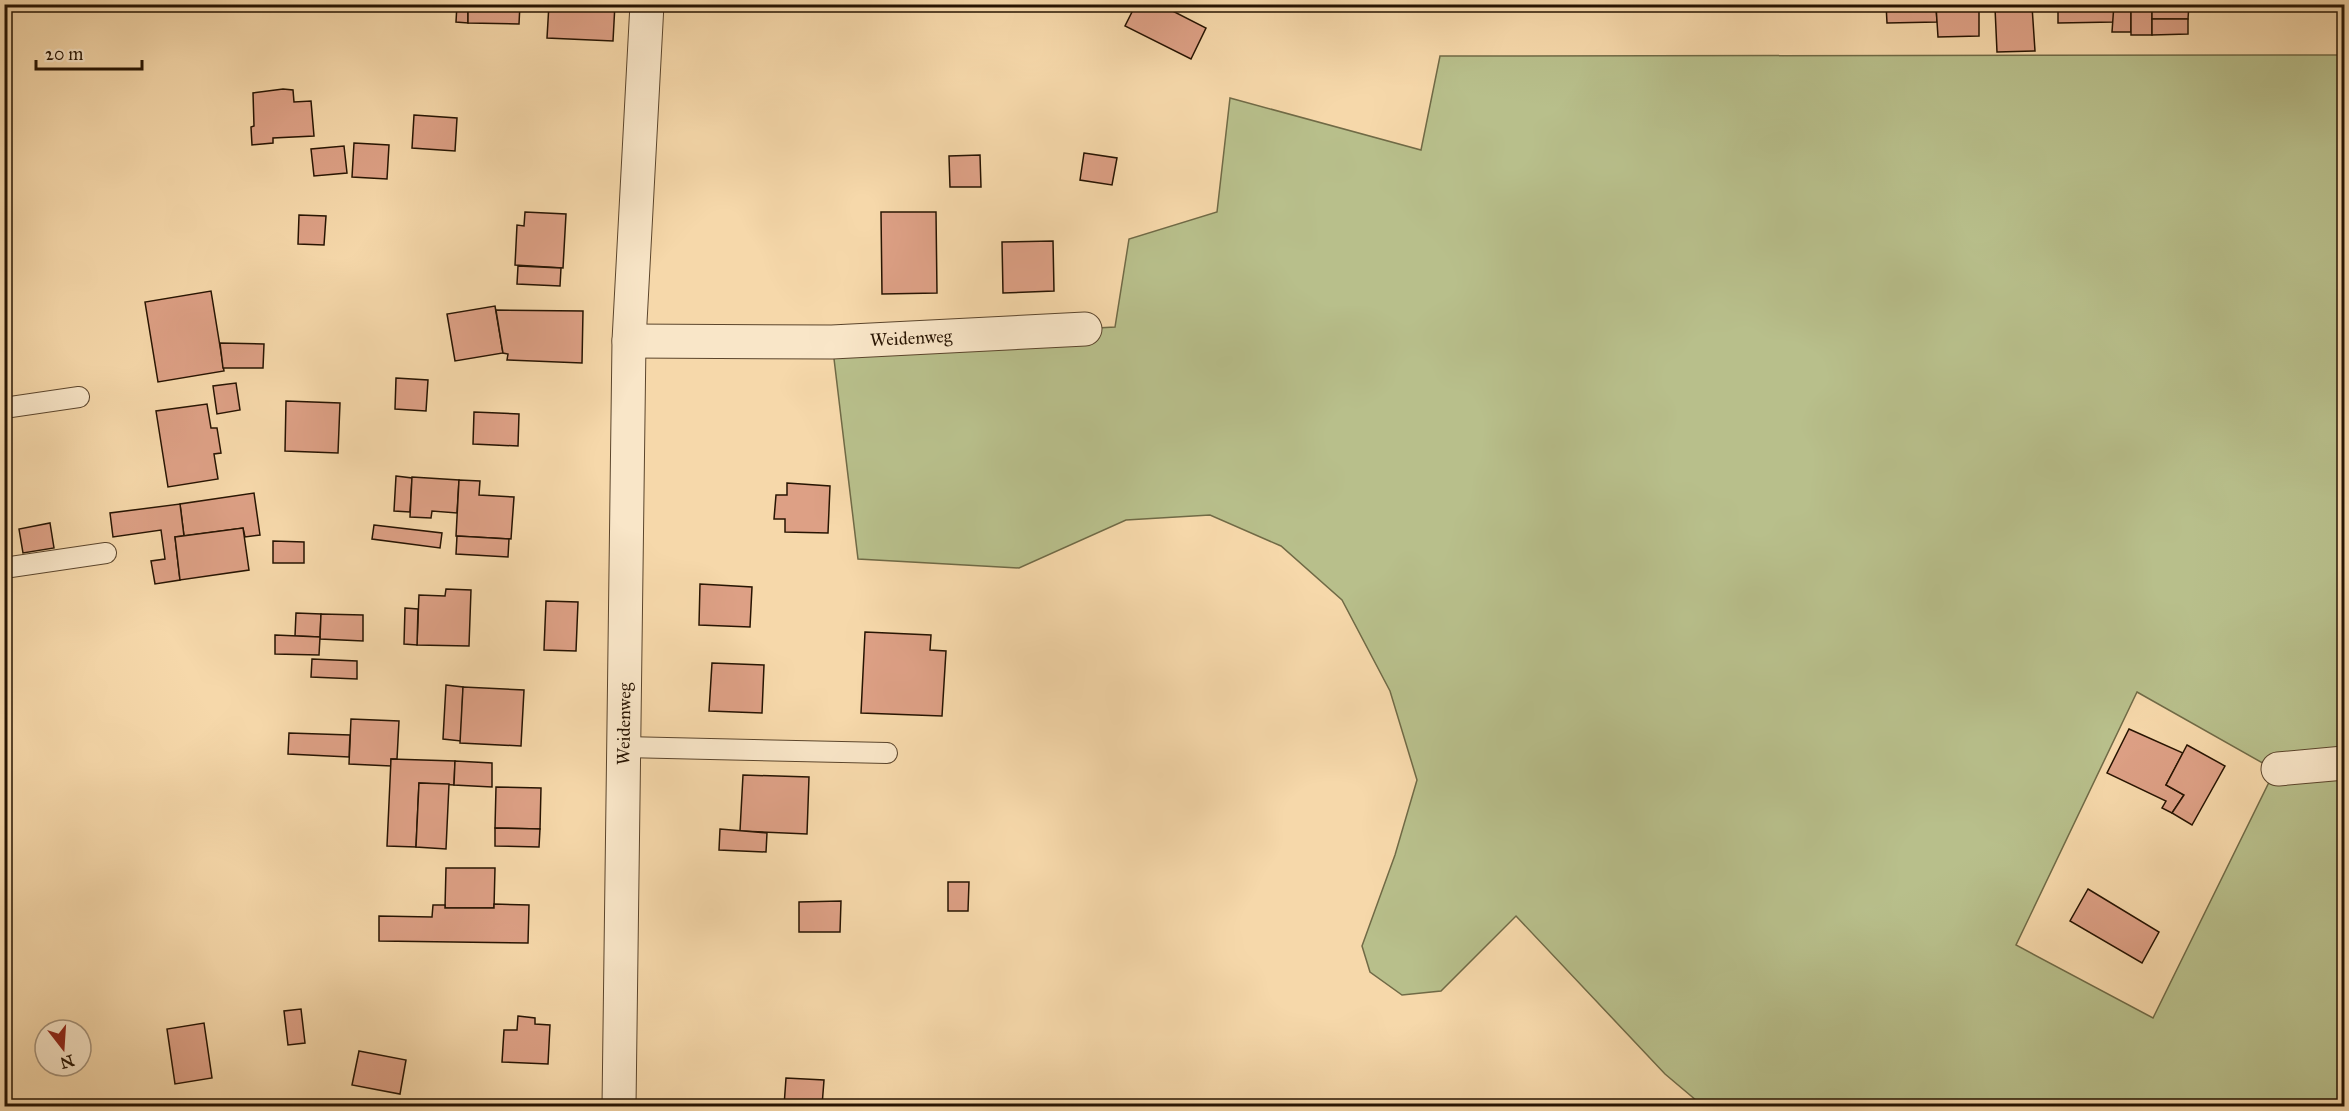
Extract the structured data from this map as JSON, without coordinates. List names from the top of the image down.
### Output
{
  "streets": {
    "street": ["Weidenweg"]
  },
  "scale_bar": "20 m",
  "north": "bottom"
}
